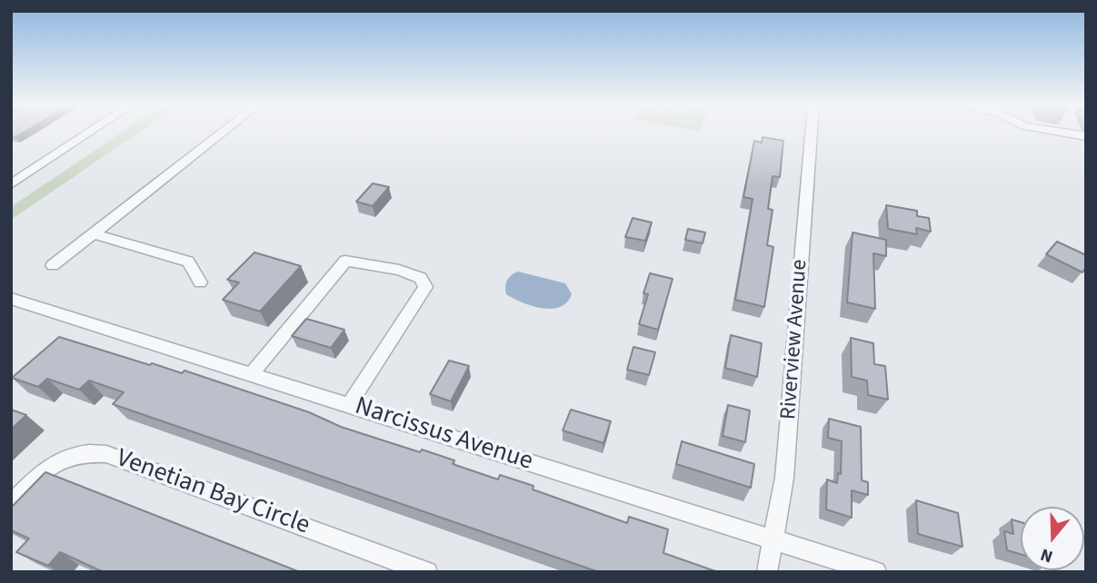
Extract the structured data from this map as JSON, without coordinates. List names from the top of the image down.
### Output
{
  "streets": {
    "street": ["Riverview Avenue", "Narcissus Avenue", "Venetian Bay Circle"]
  },
  "crossings": [
    ["Riverview Avenue", "Narcissus Avenue"]
  ],
  "north": "bottom"
}
